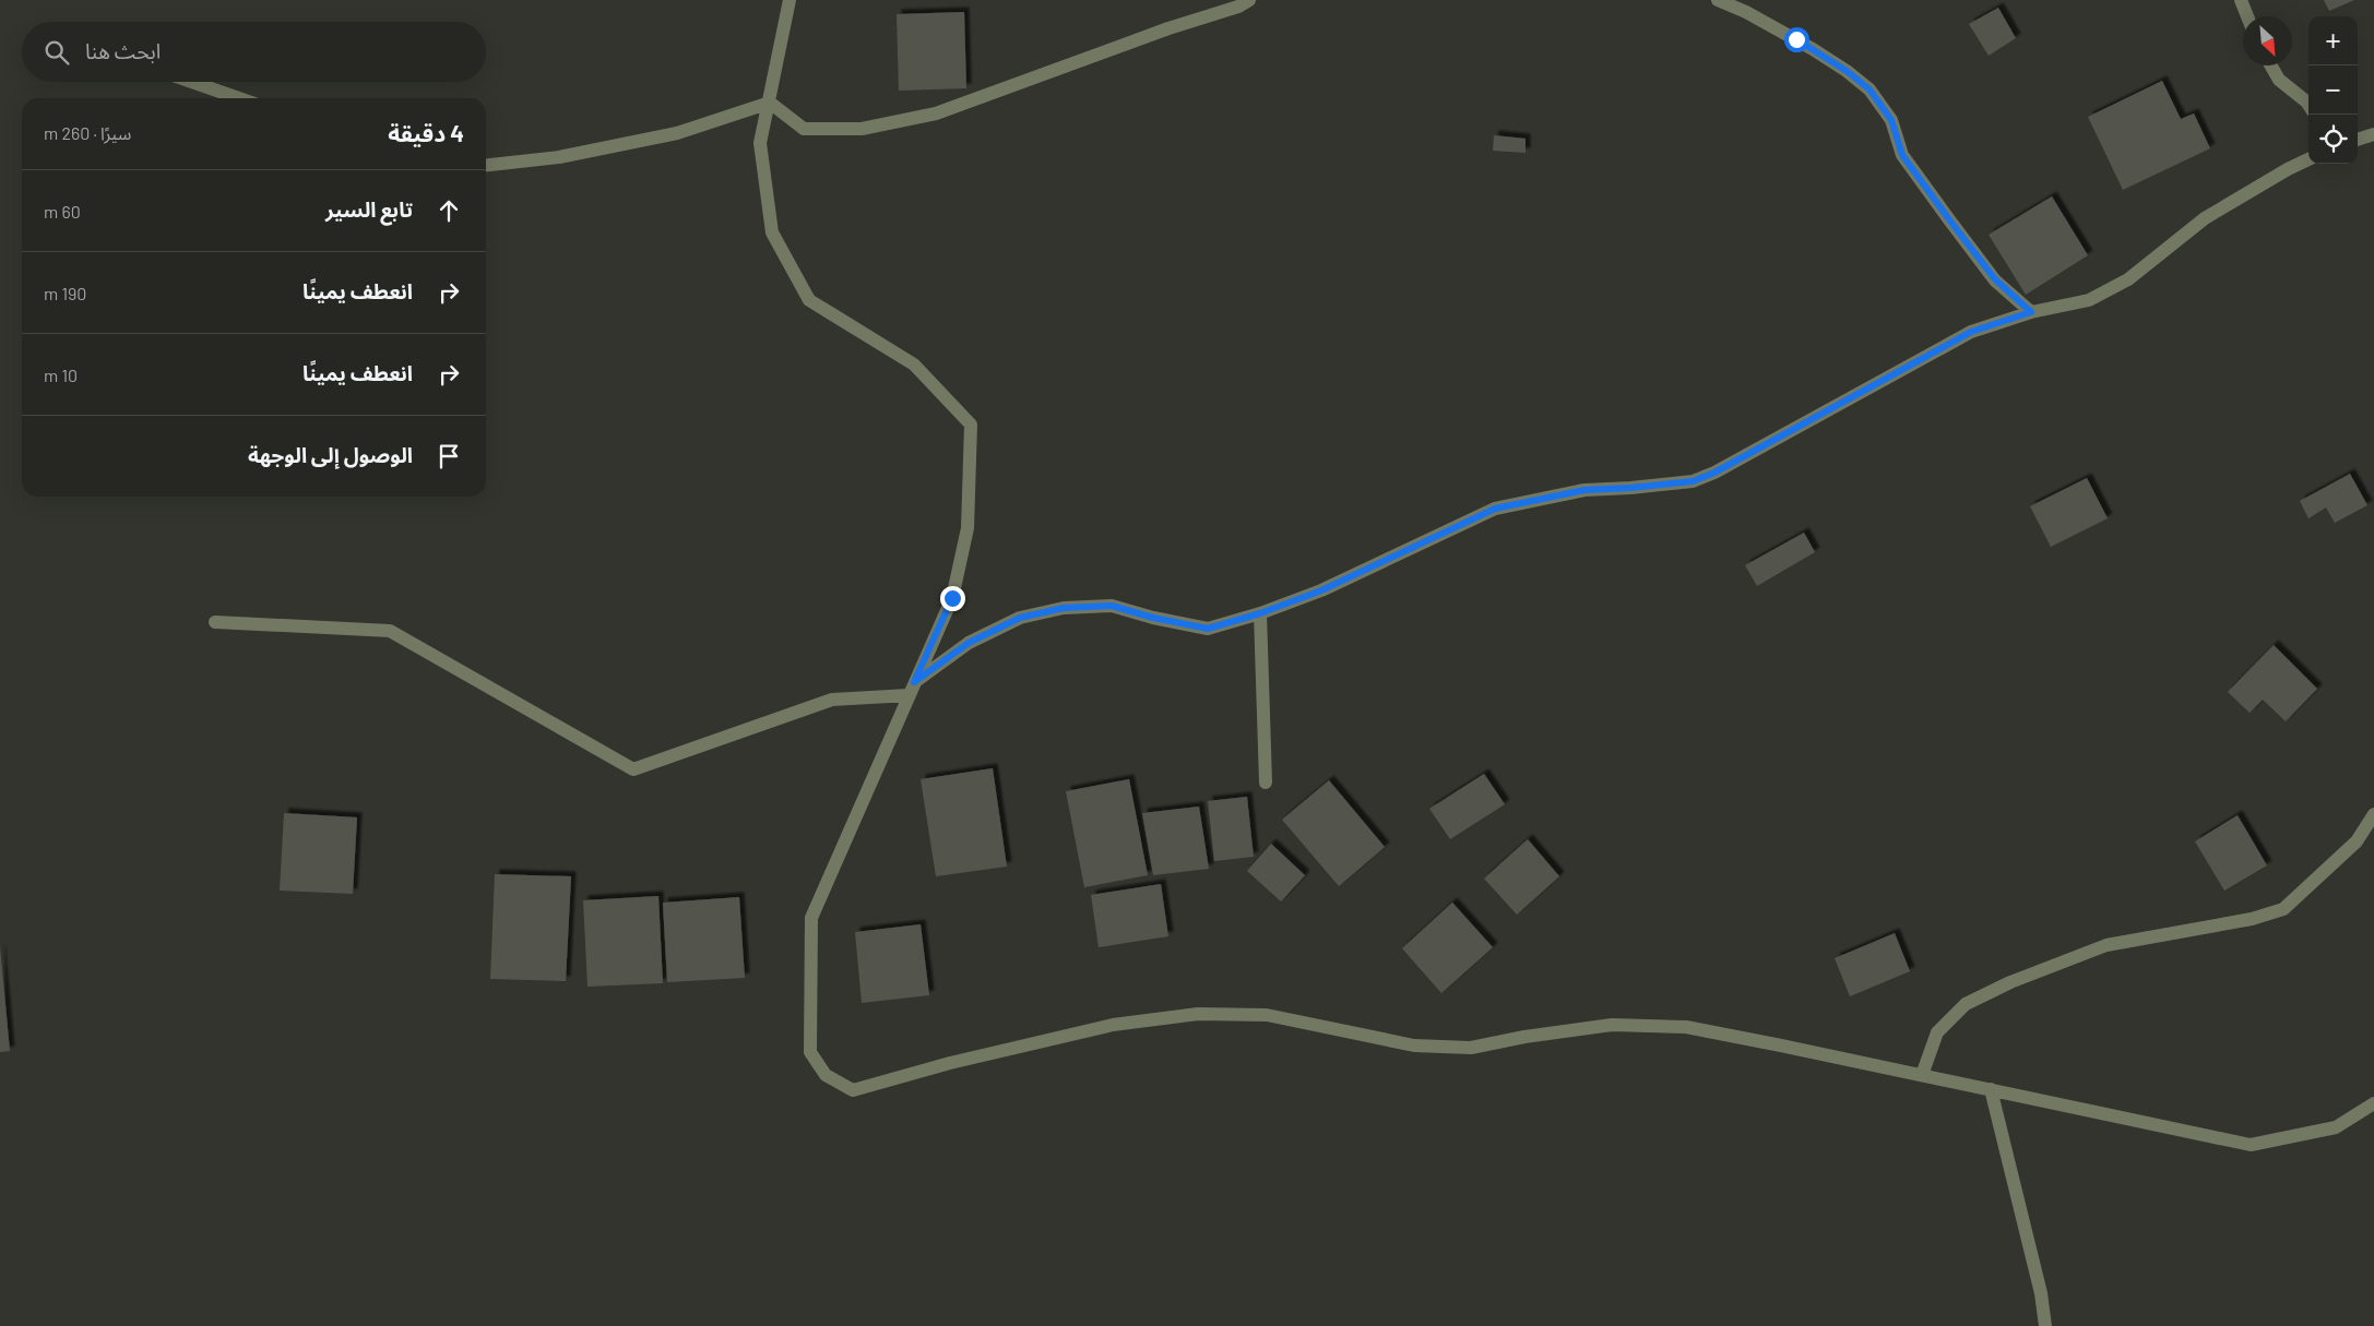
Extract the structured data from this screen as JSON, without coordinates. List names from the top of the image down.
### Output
{
  "north": "bottom right",
  "page": {
    "map_buttons": ["+", "−"],
    "search": "ابحث هنا",
    "heading": ["4 دقيقة", "سيرًا · 260 m"],
    "list": [
      ["تابع السير", "60 m"],
      ["انعطف يمينًا", "190 m"],
      ["انعطف يمينًا", "10 m"],
      "الوصول إلى الوجهة"
    ]
  }
}
